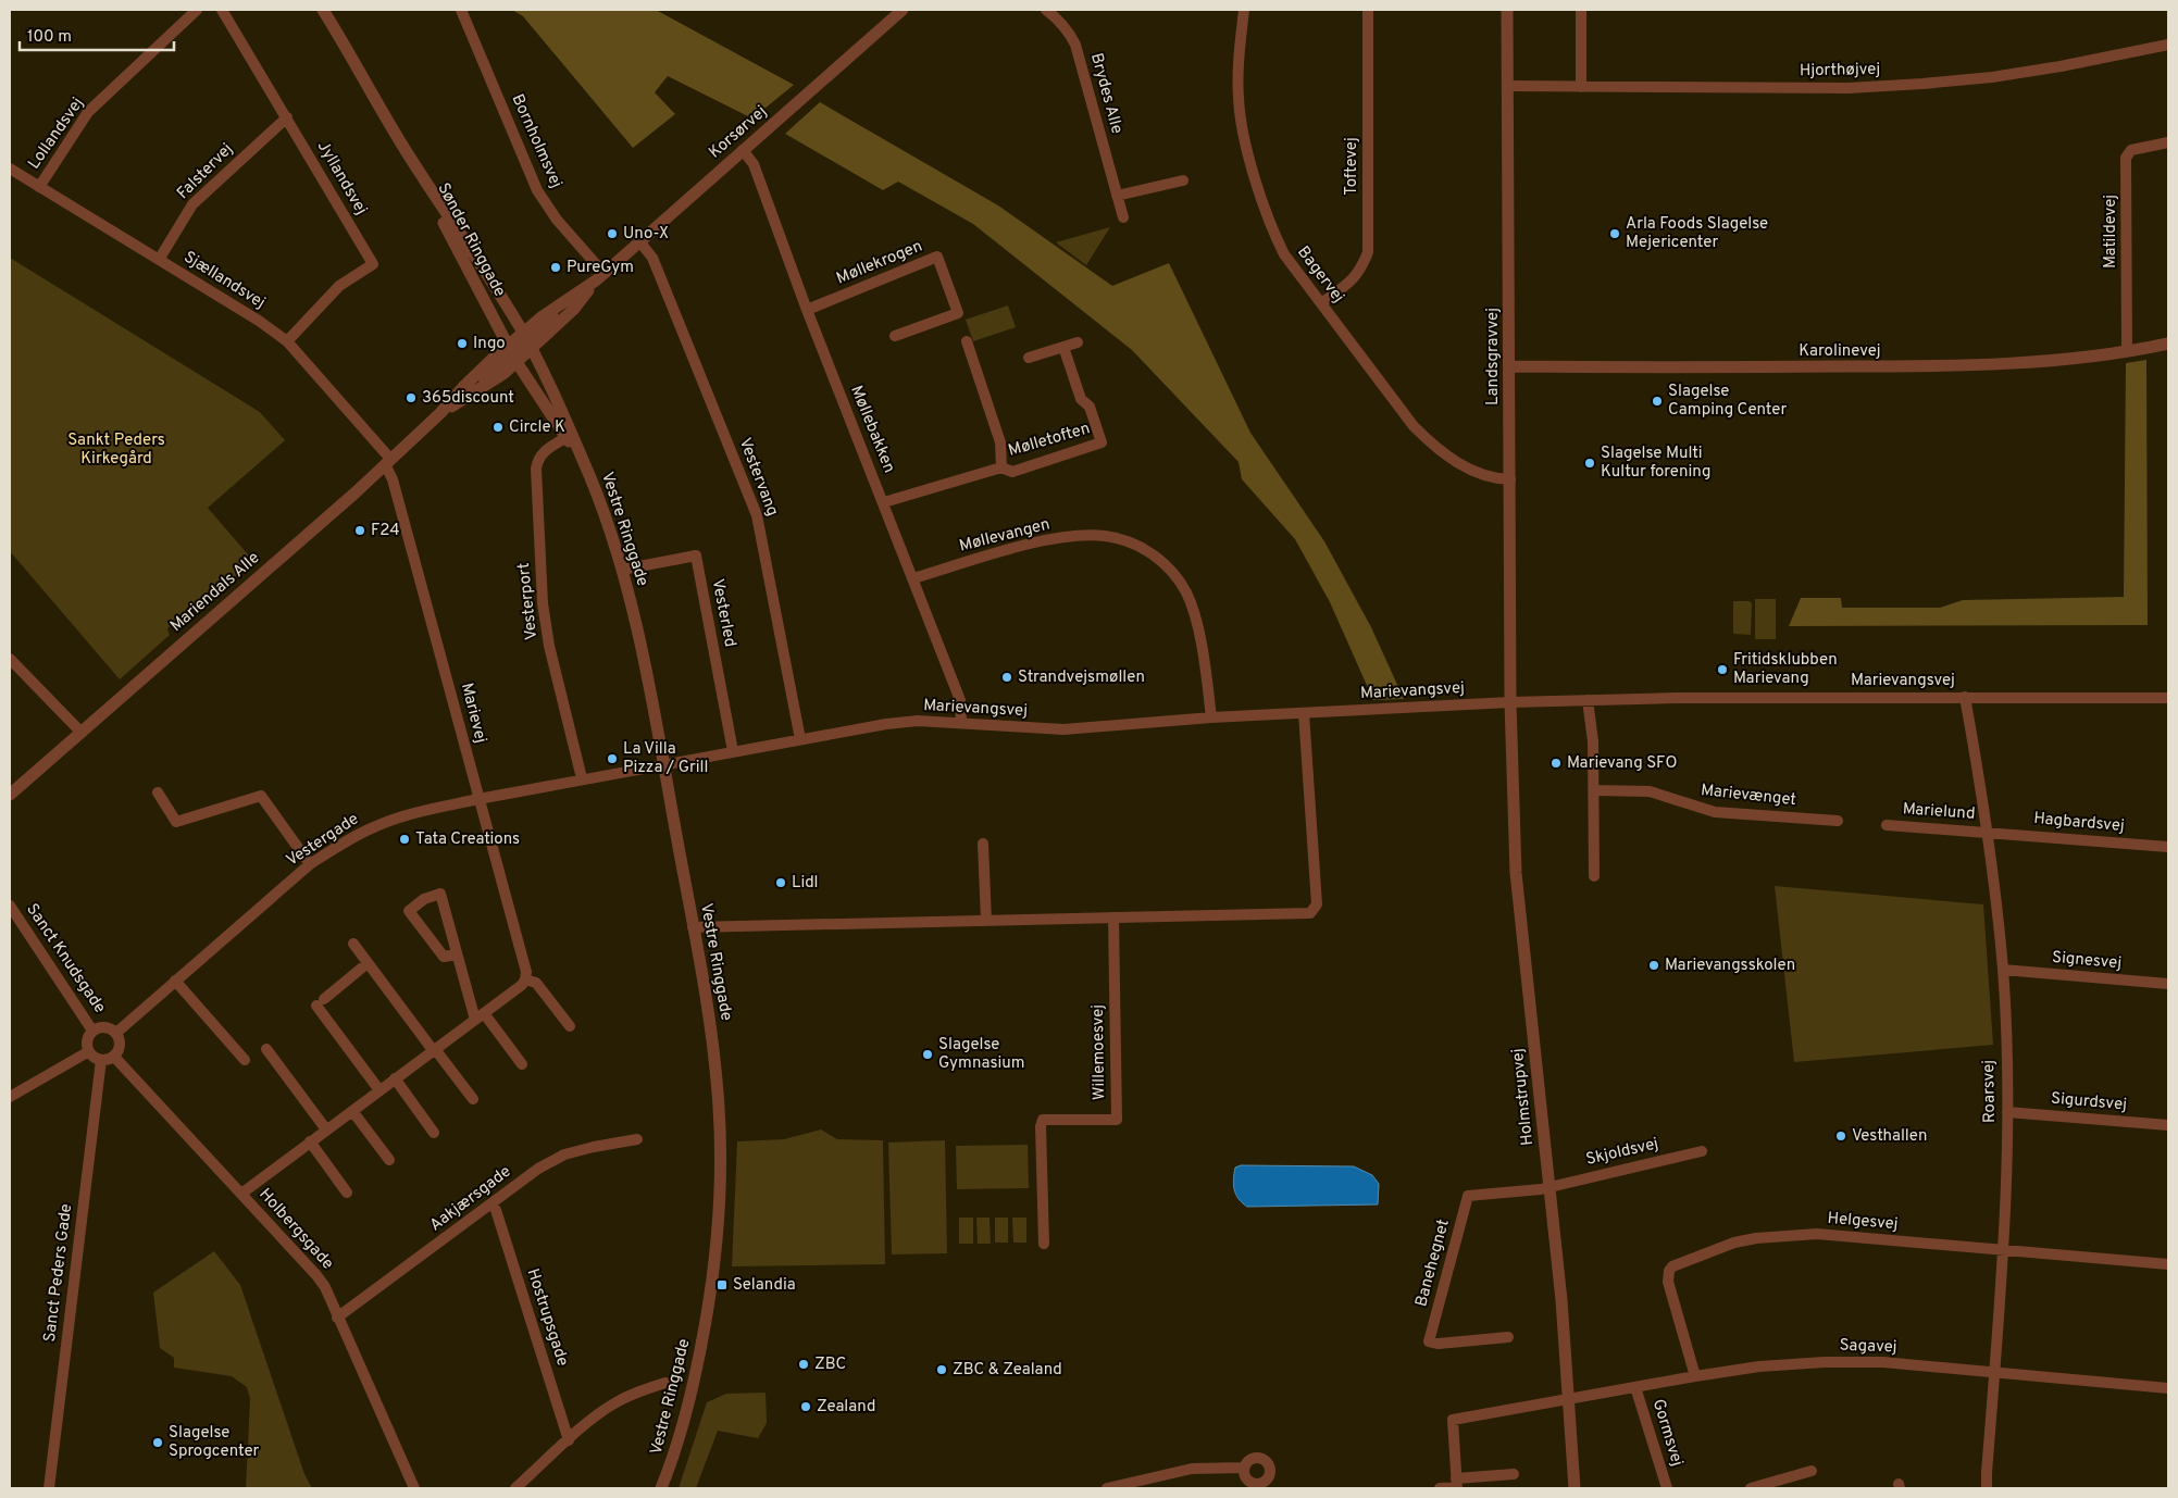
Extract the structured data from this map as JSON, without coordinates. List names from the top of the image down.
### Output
{
  "streets": {
    "street": [
      "Hjorthøjvej",
      "Brydes Alle",
      "Korsørvej",
      "Lollandsvej",
      "Bornholmsvej",
      "Toftevej",
      "Falstervej",
      "Jyllandsvej",
      "Matildevej",
      "Sønder Ringgade",
      "Møllekrogen",
      "Bagervej",
      "Sjællandsvej",
      "Karolinevej",
      "Landsgravvej",
      "Møllebakken",
      "Mølletoften",
      "Vestervang",
      "Vestre Ringgade",
      "Møllevangen",
      "Mariendals Alle",
      "Vesterport",
      "Vesterled",
      "Marievangsvej",
      "Marievej",
      "Marievænget",
      "Marielund",
      "Hagbardsvej",
      "Vestergade",
      "Sanct Knudsgade",
      "Signesvej",
      "Willemoesvej",
      "Roarsvej",
      "Holmstrupvej",
      "Sigurdsvej",
      "Skjoldsvej",
      "Aakjærsgade",
      "Helgesvej",
      "Holbergsgade",
      "Banehegnet",
      "Sanct Peders Gade",
      "Hostrupsgade",
      "Sagavej",
      "Gormsvej"
    ]
  },
  "crossings": [
    ["Hjorthøjvej", "Landsgravvej"],
    ["Korsørvej", "Bornholmsvej"],
    ["Korsørvej", "Sønder Ringgade"],
    ["Korsørvej", "Møllebakken"],
    ["Korsørvej", "Vestervang"],
    ["Korsørvej", "Vestre Ringgade"],
    ["Korsørvej", "Mariendals Alle"],
    ["Lollandsvej", "Sjællandsvej"],
    ["Toftevej", "Bagervej"],
    ["Falstervej", "Jyllandsvej"],
    ["Falstervej", "Sjællandsvej"],
    ["Jyllandsvej", "Sjællandsvej"],
    ["Matildevej", "Karolinevej"],
    ["Sønder Ringgade", "Vestre Ringgade"],
    ["Sønder Ringgade", "Mariendals Alle"],
    ["Møllekrogen", "Møllebakken"],
    ["Bagervej", "Landsgravvej"],
    ["Sjællandsvej", "Mariendals Alle"],
    ["Sjællandsvej", "Marievej"],
    ["Karolinevej", "Landsgravvej"],
    ["Landsgravvej", "Marievangsvej"],
    ["Landsgravvej", "Holmstrupvej"],
    ["Møllebakken", "Mølletoften"],
    ["Møllebakken", "Møllevangen"],
    ["Møllebakken", "Marievangsvej"],
    ["Vestervang", "Marievangsvej"],
    ["Vestre Ringgade", "Mariendals Alle"],
    ["Vestre Ringgade", "Vesterport"],
    ["Vestre Ringgade", "Vesterled"],
    ["Vestre Ringgade", "Marievangsvej"],
    ["Vestre Ringgade", "Vestergade"],
    ["Møllevangen", "Marievangsvej"],
    ["Mariendals Alle", "Marievej"],
    ["Vesterport", "Vestergade"],
    ["Vesterled", "Marievangsvej"],
    ["Marievangsvej", "Vestergade"],
    ["Marievangsvej", "Roarsvej"],
    ["Marievangsvej", "Holmstrupvej"],
    ["Marievej", "Vestergade"],
    ["Marielund", "Hagbardsvej"],
    ["Marielund", "Roarsvej"],
    ["Hagbardsvej", "Roarsvej"],
    ["Vestergade", "Sanct Knudsgade"],
    ["Vestergade", "Holbergsgade"],
    ["Vestergade", "Sanct Peders Gade"],
    ["Sanct Knudsgade", "Holbergsgade"],
    ["Sanct Knudsgade", "Sanct Peders Gade"],
    ["Signesvej", "Roarsvej"],
    ["Roarsvej", "Sigurdsvej"],
    ["Roarsvej", "Helgesvej"],
    ["Roarsvej", "Sagavej"],
    ["Holmstrupvej", "Skjoldsvej"],
    ["Holmstrupvej", "Banehegnet"],
    ["Holmstrupvej", "Sagavej"],
    ["Skjoldsvej", "Banehegnet"],
    ["Aakjærsgade", "Holbergsgade"],
    ["Aakjærsgade", "Hostrupsgade"],
    ["Helgesvej", "Sagavej"],
    ["Holbergsgade", "Sanct Peders Gade"],
    ["Sagavej", "Gormsvej"]
  ],
  "parks": ["Sankt Peders Kirkegård"],
  "places": {
    "other": [
      "Uno-X",
      "Arla Foods Slagelse Mejericenter",
      "PureGym",
      "Ingo",
      "365discount",
      "Slagelse Camping Center",
      "Circle K",
      "Slagelse Multi Kultur forening",
      "F24",
      "Fritidsklubben Marievang",
      "Strandvejsmøllen",
      "La Villa Pizza / Grill",
      "Marievang SFO",
      "Tata Creations",
      "Lidl",
      "Marievangsskolen",
      "Slagelse Gymnasium",
      "Vesthallen",
      "ZBC",
      "ZBC & Zealand",
      "Zealand",
      "Slagelse Sprogcenter"
    ],
    "transit": ["Selandia"]
  },
  "scale_bar": "100 m"
}
